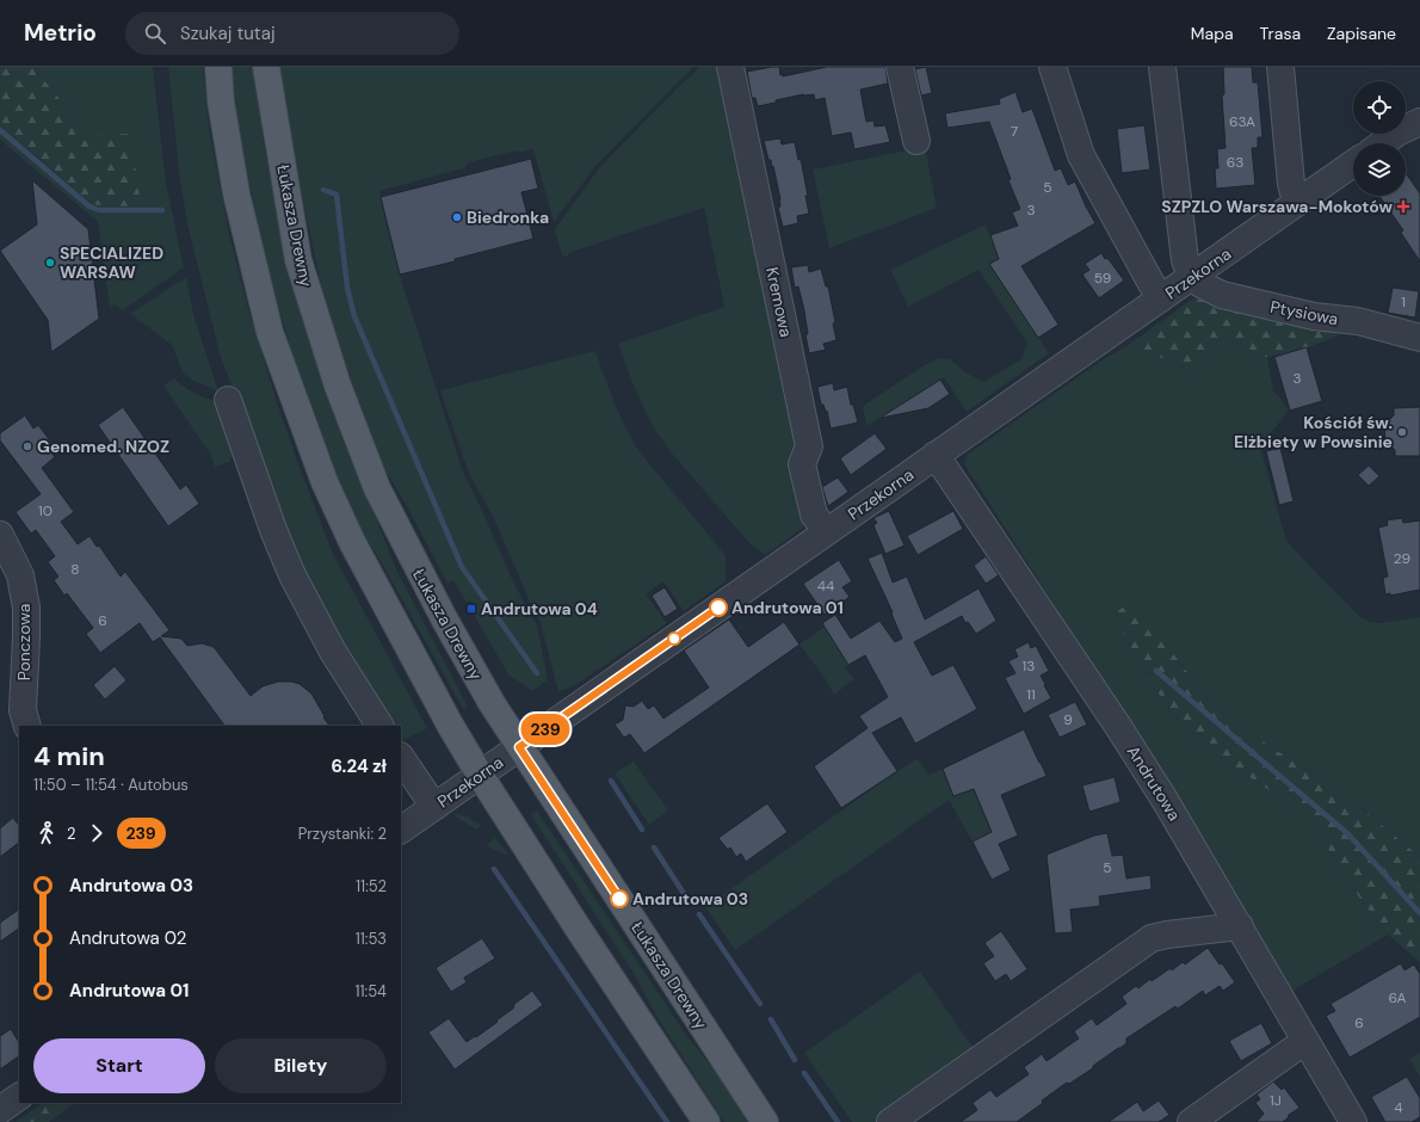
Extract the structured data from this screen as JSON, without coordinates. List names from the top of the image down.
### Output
{
  "streets": {
    "main road": ["Łukasza Drewny"],
    "street": [
      "Przekorna",
      "Kremowa",
      "Ptysiowa",
      "Ponczowa",
      "Andrutowa"
    ]
  },
  "crossings": [
    ["Łukasza Drewny", "Przekorna"],
    ["Przekorna", "Kremowa"],
    ["Przekorna", "Ptysiowa"],
    ["Przekorna", "Andrutowa"]
  ],
  "places": {
    "health": ["SZPZLO Warszawa-Mokotów"],
    "other": [
      "Biedronka",
      "SPECIALIZED WARSAW",
      "Kościół św. Elżbiety w Powsinie",
      "Genomed. NZOZ",
      "Andrutowa 01",
      "Andrutowa 03"
    ],
    "transit": ["Andrutowa 04"]
  },
  "lines": ["bus line 239"],
  "house_numbers": [
    "63A",
    "7",
    "63",
    "5",
    "3",
    "59",
    "1",
    "3",
    "10",
    "29",
    "8",
    "44",
    "6",
    "13",
    "11",
    "9",
    "5",
    "6A",
    "6",
    "1J",
    "4"
  ],
  "page": {
    "header": "Metrio",
    "search": "Szukaj tutaj",
    "nav": ["Mapa", "Trasa", "Zapisane"],
    "on_map": "239",
    "heading": ["4 min", "11:50 – 11:54 · Autobus", "6.24 zł"],
    "legs": ["2", "239", "Przystanki: 2"],
    "list": [
      {
        "name": "Andrutowa 03",
        "value": "11:52"
      },
      {
        "name": "Andrutowa 02",
        "value": "11:53"
      },
      {
        "name": "Andrutowa 01",
        "value": "11:54"
      }
    ],
    "buttons": ["Start", "Bilety"]
  }
}
